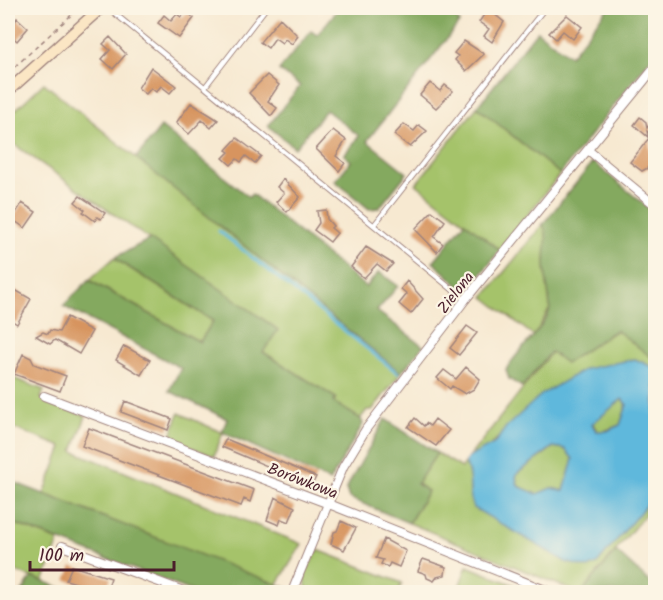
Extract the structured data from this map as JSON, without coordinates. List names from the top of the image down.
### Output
{
  "streets": {
    "street": ["Zielona", "Borówkowa"]
  },
  "crossings": [
    ["Zielona", "Borówkowa"]
  ],
  "scale_bar": "100 m"
}
